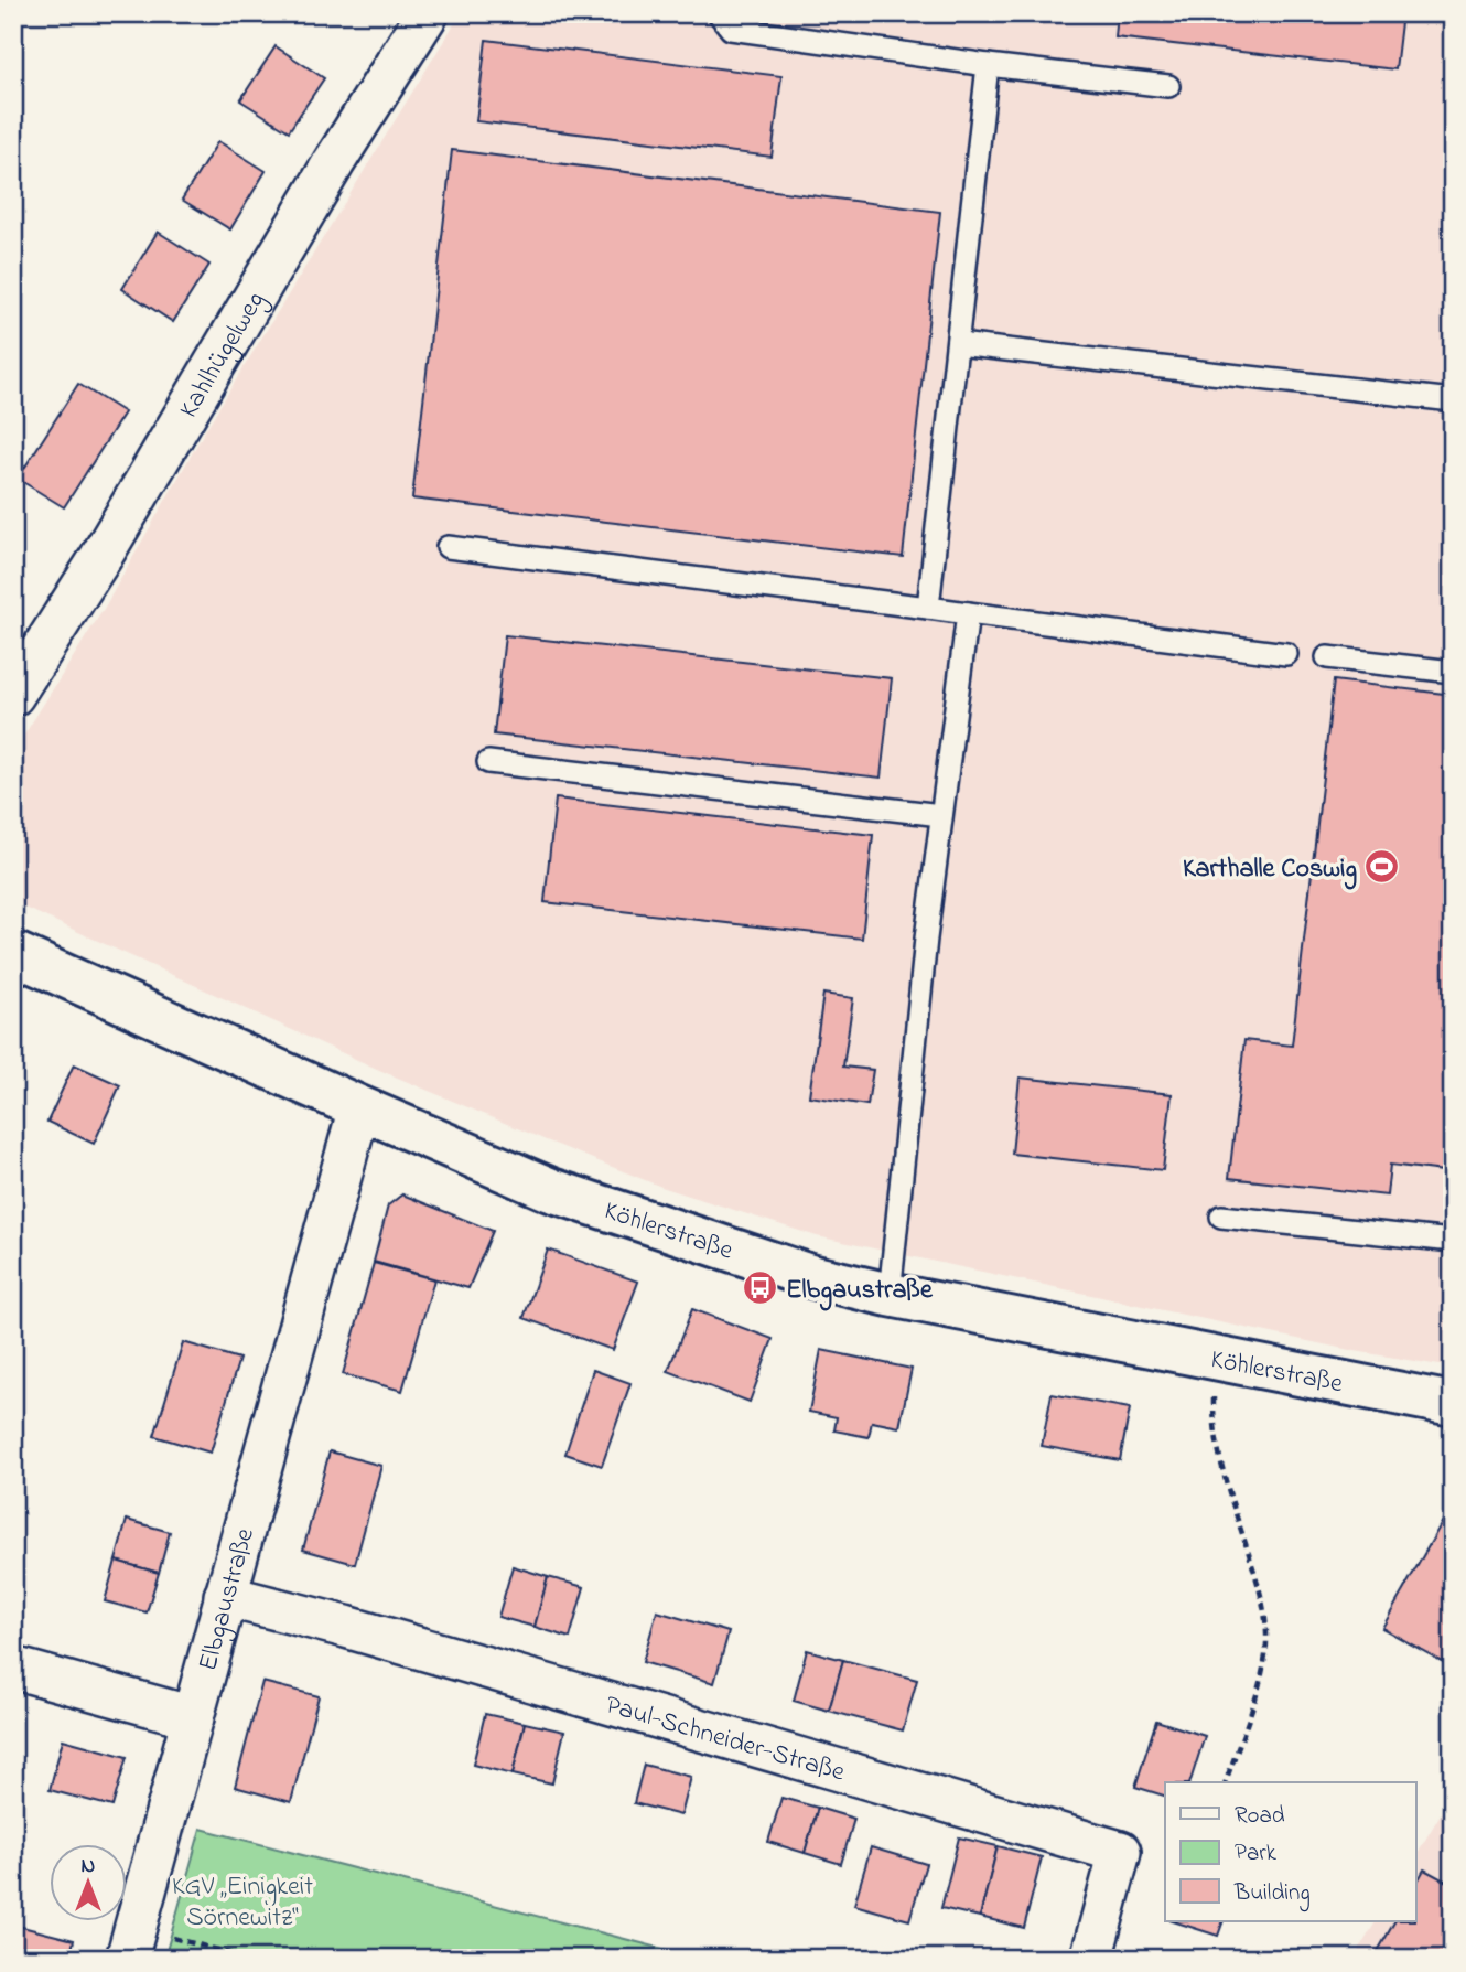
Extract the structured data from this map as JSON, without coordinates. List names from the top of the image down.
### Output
{
  "streets": {
    "street": [
      "Kahlhügelweg",
      "Köhlerstraße",
      "Elbgaustraße",
      "Paul-Schneider-Straße"
    ]
  },
  "crossings": [
    ["Köhlerstraße", "Elbgaustraße"],
    ["Elbgaustraße", "Paul-Schneider-Straße"]
  ],
  "parks": ["KGV „Einigkeit Sörnewitz“"],
  "places": {
    "sports": ["Karthalle Coswig"],
    "bus stop": ["Elbgaustraße"]
  },
  "legend": ["Road", "Park", "Building"],
  "north": "top"
}
